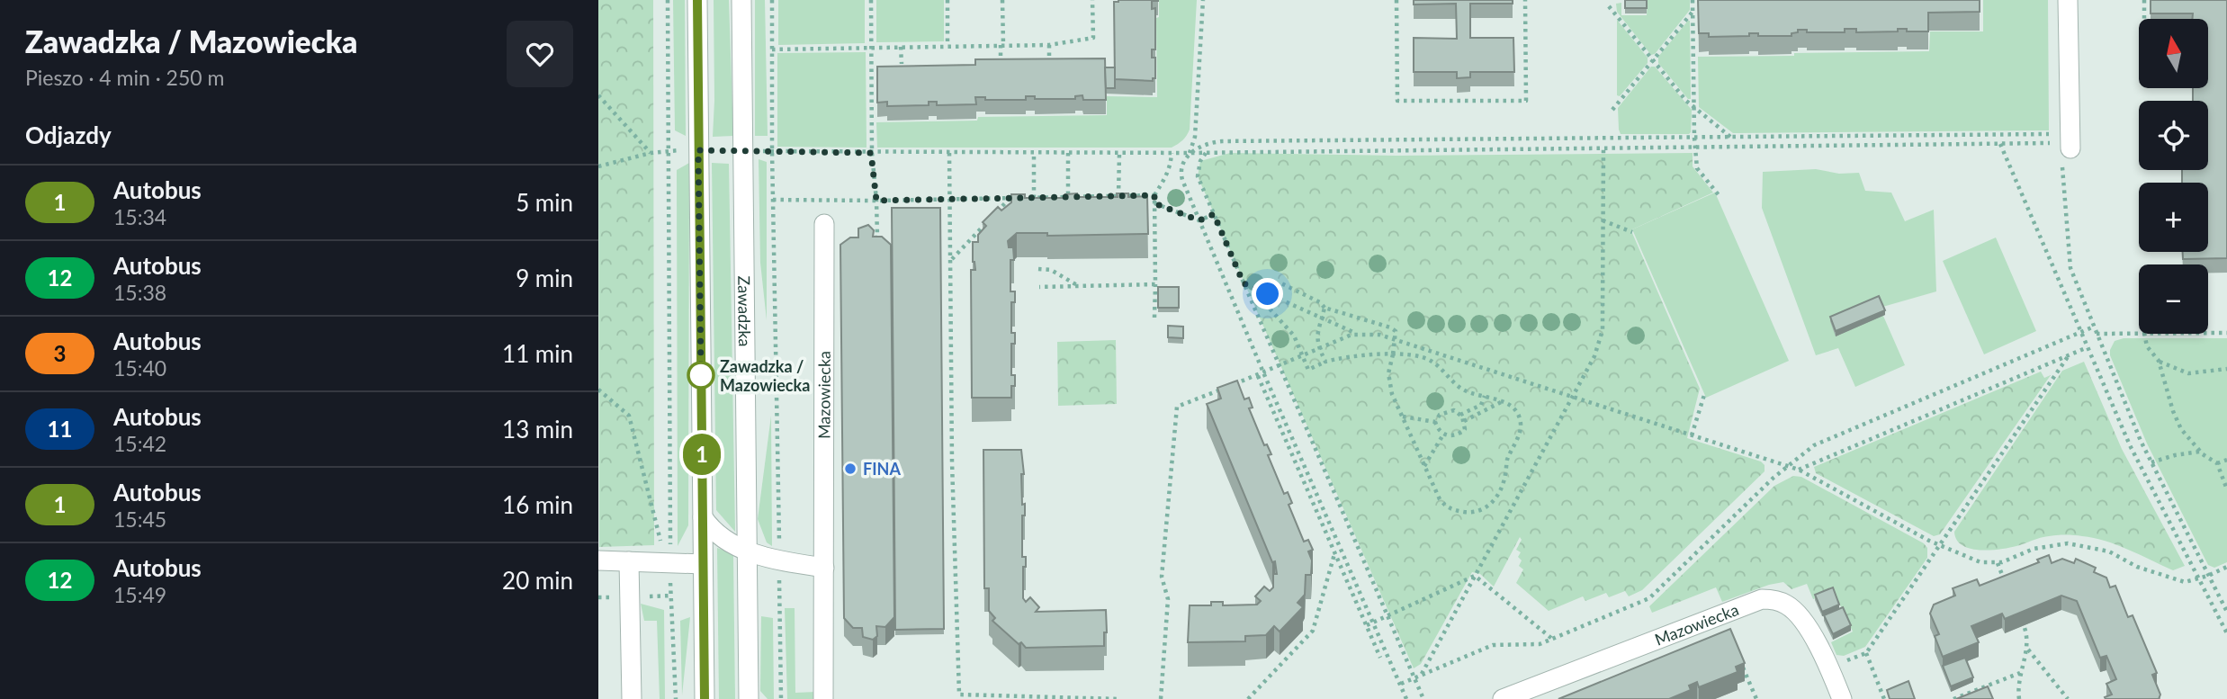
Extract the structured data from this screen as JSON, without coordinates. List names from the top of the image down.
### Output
{
  "streets": {
    "street": ["Zawadzka", "Mazowiecka"]
  },
  "places": ["Zawadzka / Mazowiecka", "FINA"],
  "lines": ["bus line 1"],
  "north": "top",
  "page": {
    "heading": [
      ["Zawadzka / Mazowiecka", "Pieszo · 4 min · 250 m"],
      "Odjazdy"
    ],
    "on_map": "1",
    "map_buttons": ["+", "−"],
    "list": [
      {
        "mark": "1",
        "name": "Autobus",
        "note": "15:34",
        "value": "5 min"
      },
      {
        "mark": "12",
        "name": "Autobus",
        "note": "15:38",
        "value": "9 min"
      },
      {
        "mark": "3",
        "name": "Autobus",
        "note": "15:40",
        "value": "11 min"
      },
      {
        "mark": "11",
        "name": "Autobus",
        "note": "15:42",
        "value": "13 min"
      },
      {
        "mark": "1",
        "name": "Autobus",
        "note": "15:45",
        "value": "16 min"
      },
      {
        "mark": "12",
        "name": "Autobus",
        "note": "15:49",
        "value": "20 min"
      }
    ]
  }
}
